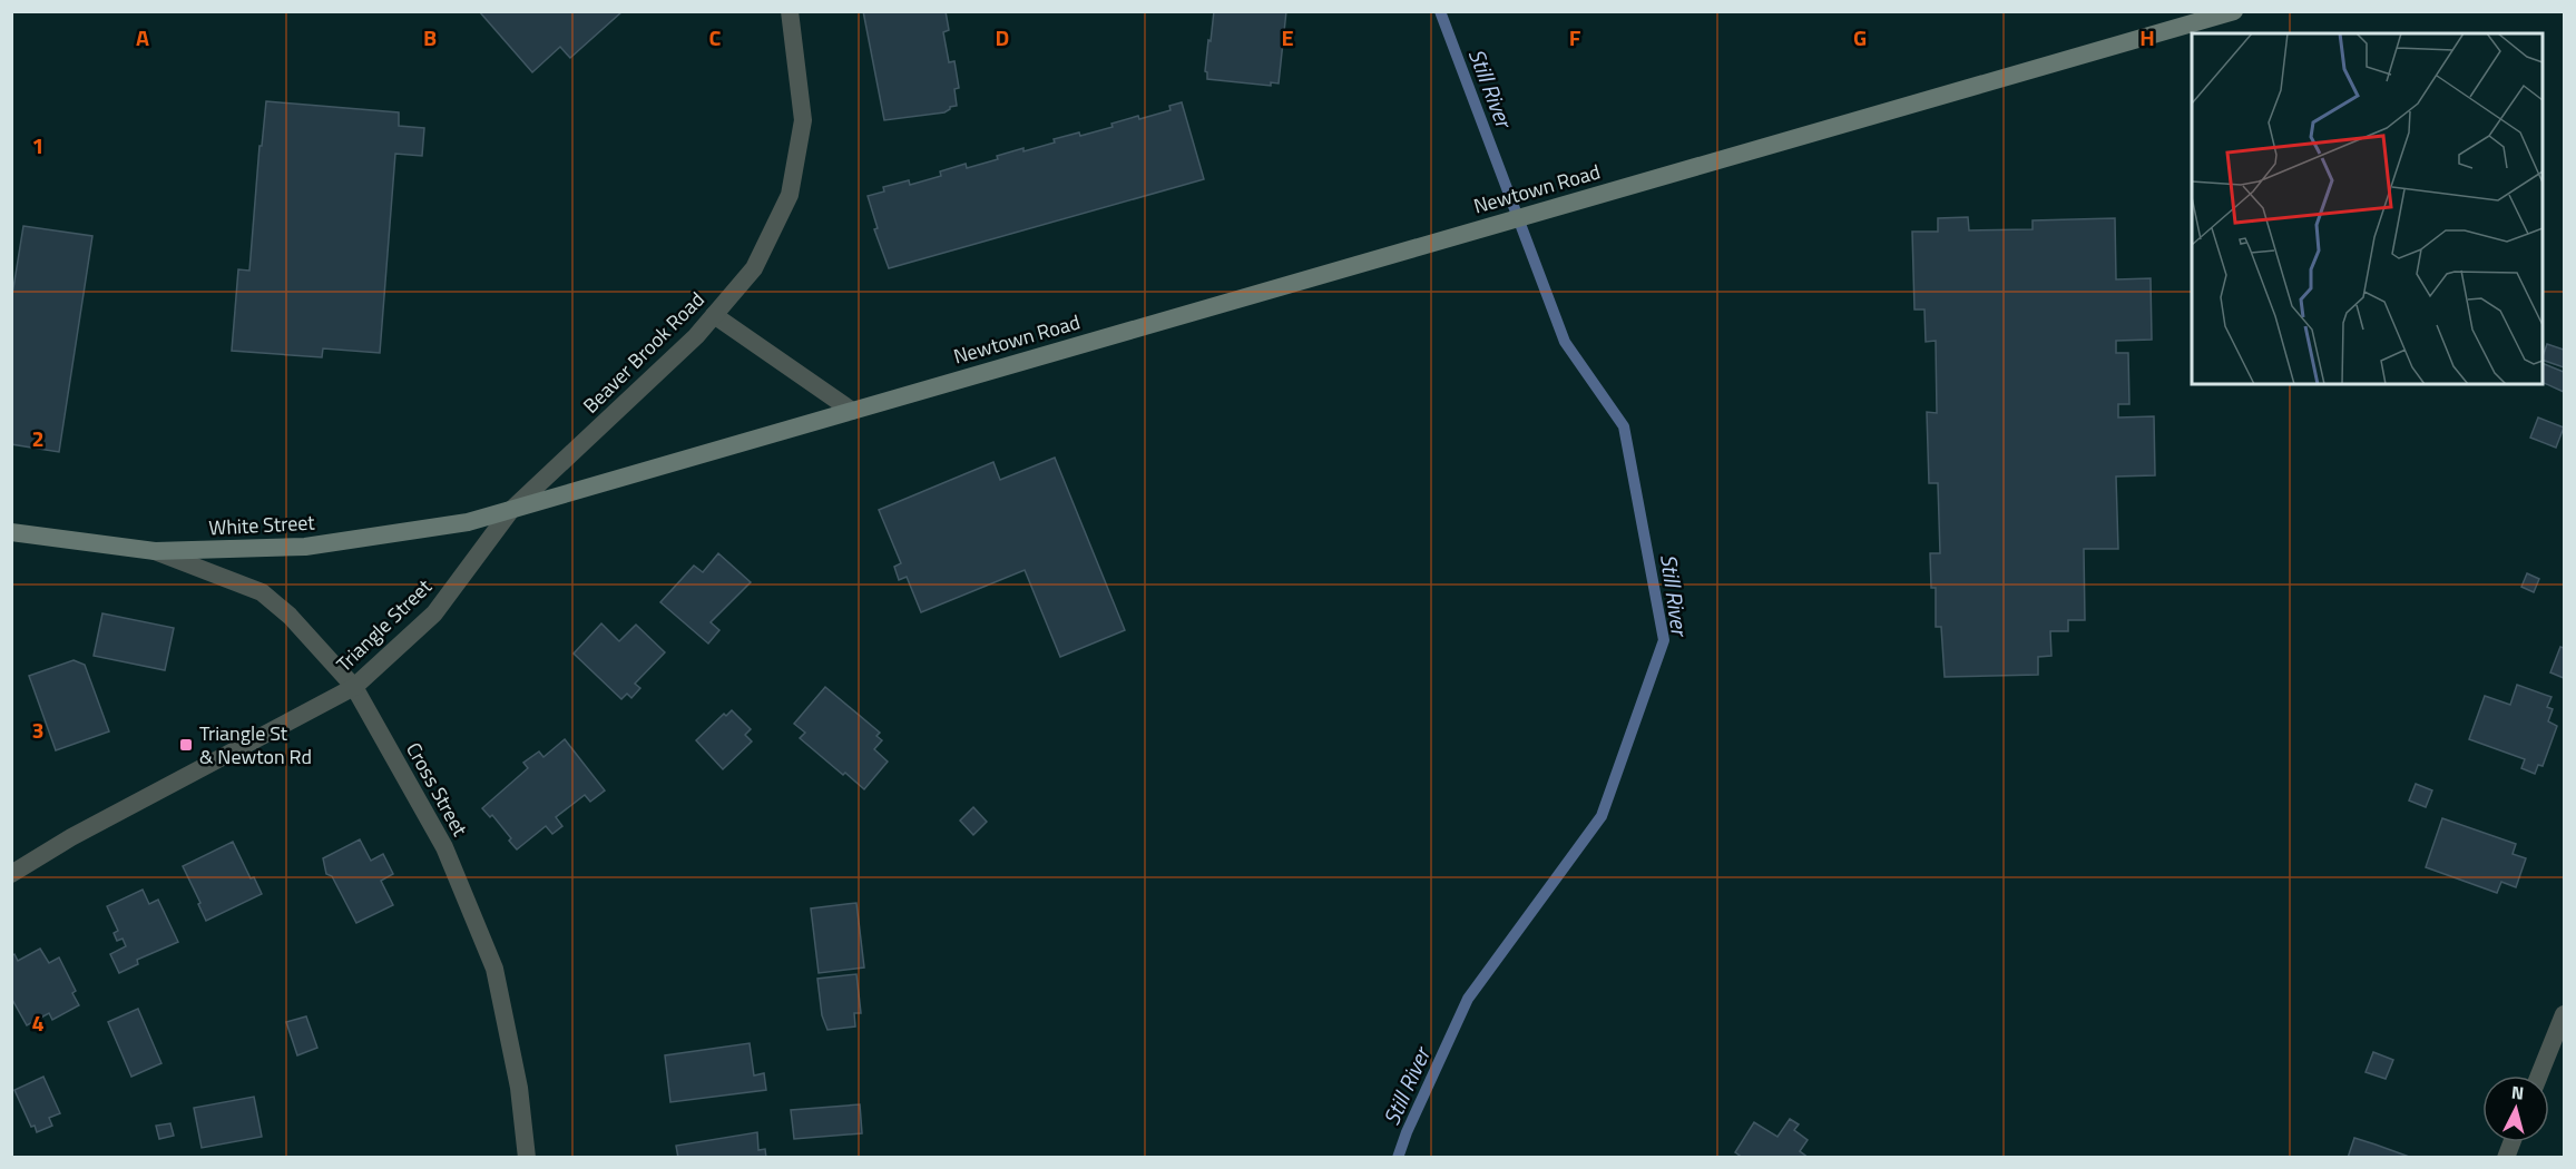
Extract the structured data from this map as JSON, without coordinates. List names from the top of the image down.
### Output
{
  "streets": {
    "main road": ["Newtown Road", "White Street"],
    "street": ["Beaver Brook Road", "Triangle Street", "Cross Street"]
  },
  "crossings": [
    ["Newtown Road", "Beaver Brook Road"],
    ["Newtown Road", "White Street"],
    ["Newtown Road", "Triangle Street"],
    ["Beaver Brook Road", "White Street"],
    ["Beaver Brook Road", "Triangle Street"],
    ["White Street", "Triangle Street"],
    ["White Street", "Cross Street"],
    ["Triangle Street", "Cross Street"]
  ],
  "water": ["Still River"],
  "places": {
    "transit": ["Triangle St & Newton Rd"]
  },
  "north": "top",
  "grid": {
    "columns": [
      "A",
      "B",
      "C",
      "D",
      "E",
      "F",
      "G",
      "H"
    ],
    "rows": [
      "1",
      "2",
      "3",
      "4"
    ]
  }
}
